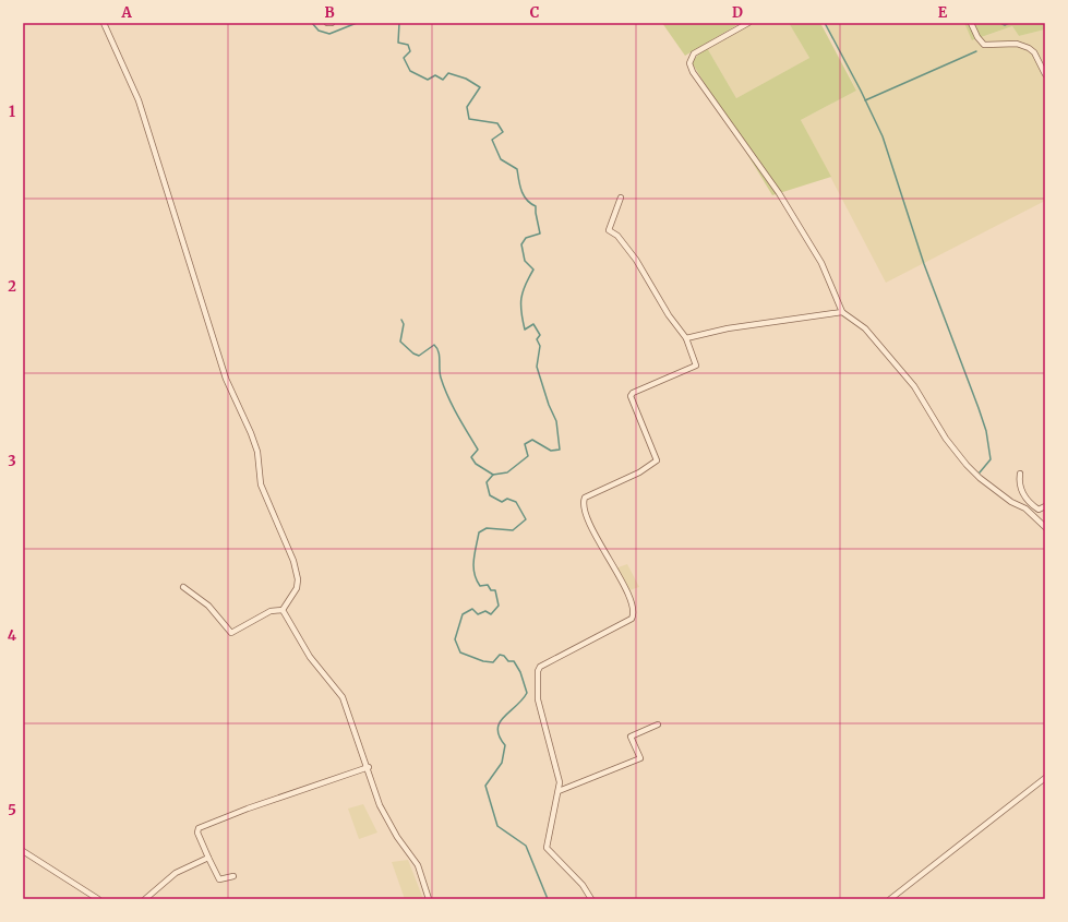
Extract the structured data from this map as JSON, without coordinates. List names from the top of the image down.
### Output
{
  "grid": {
    "columns": [
      "A",
      "B",
      "C",
      "D",
      "E"
    ],
    "rows": [
      "1",
      "2",
      "3",
      "4",
      "5"
    ]
  }
}
